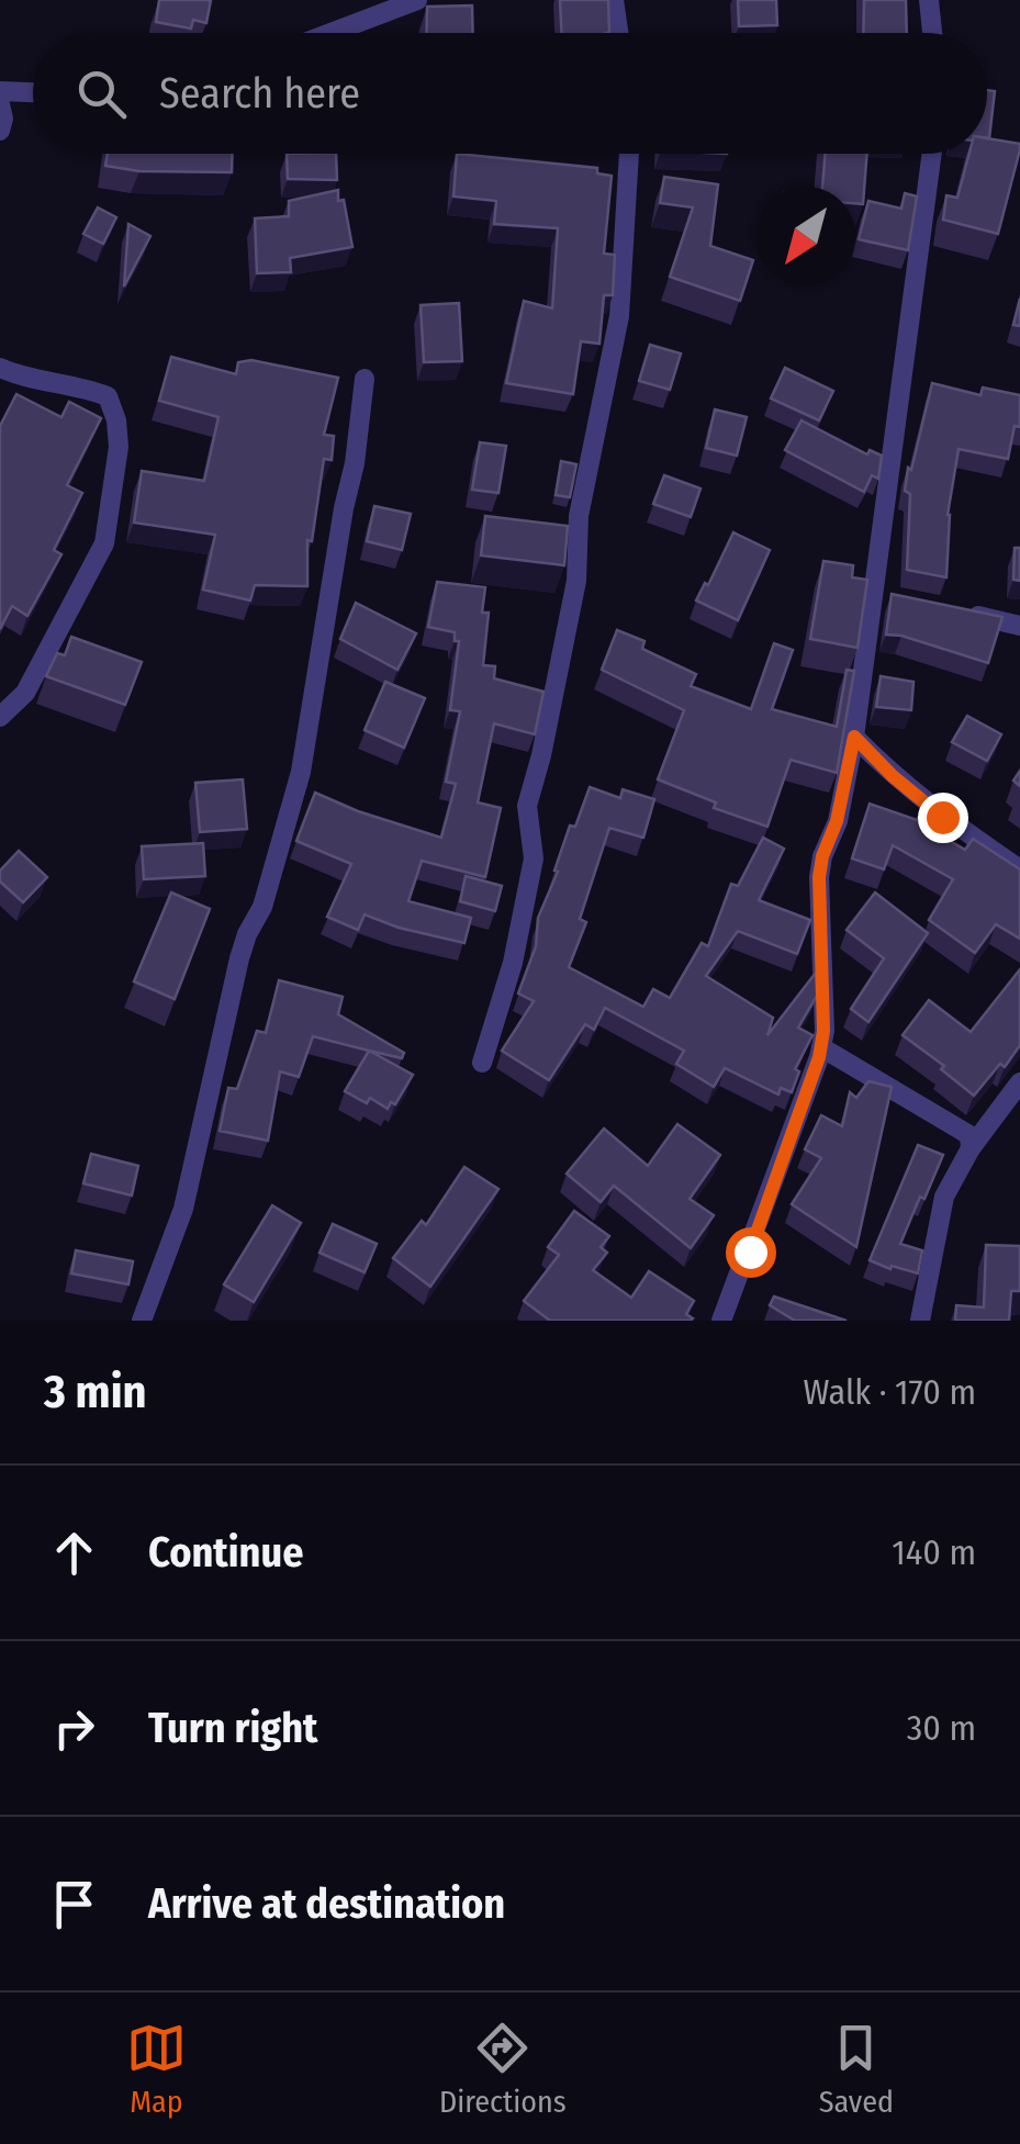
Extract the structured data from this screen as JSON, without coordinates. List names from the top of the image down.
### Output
{
  "north": "bottom left",
  "page": {
    "search": "Search here",
    "heading": ["3 min", "Walk · 170 m"],
    "list": [
      ["Continue", "140 m"],
      ["Turn right", "30 m"],
      "Arrive at destination"
    ],
    "nav": ["Map", "Directions", "Saved"]
  }
}
